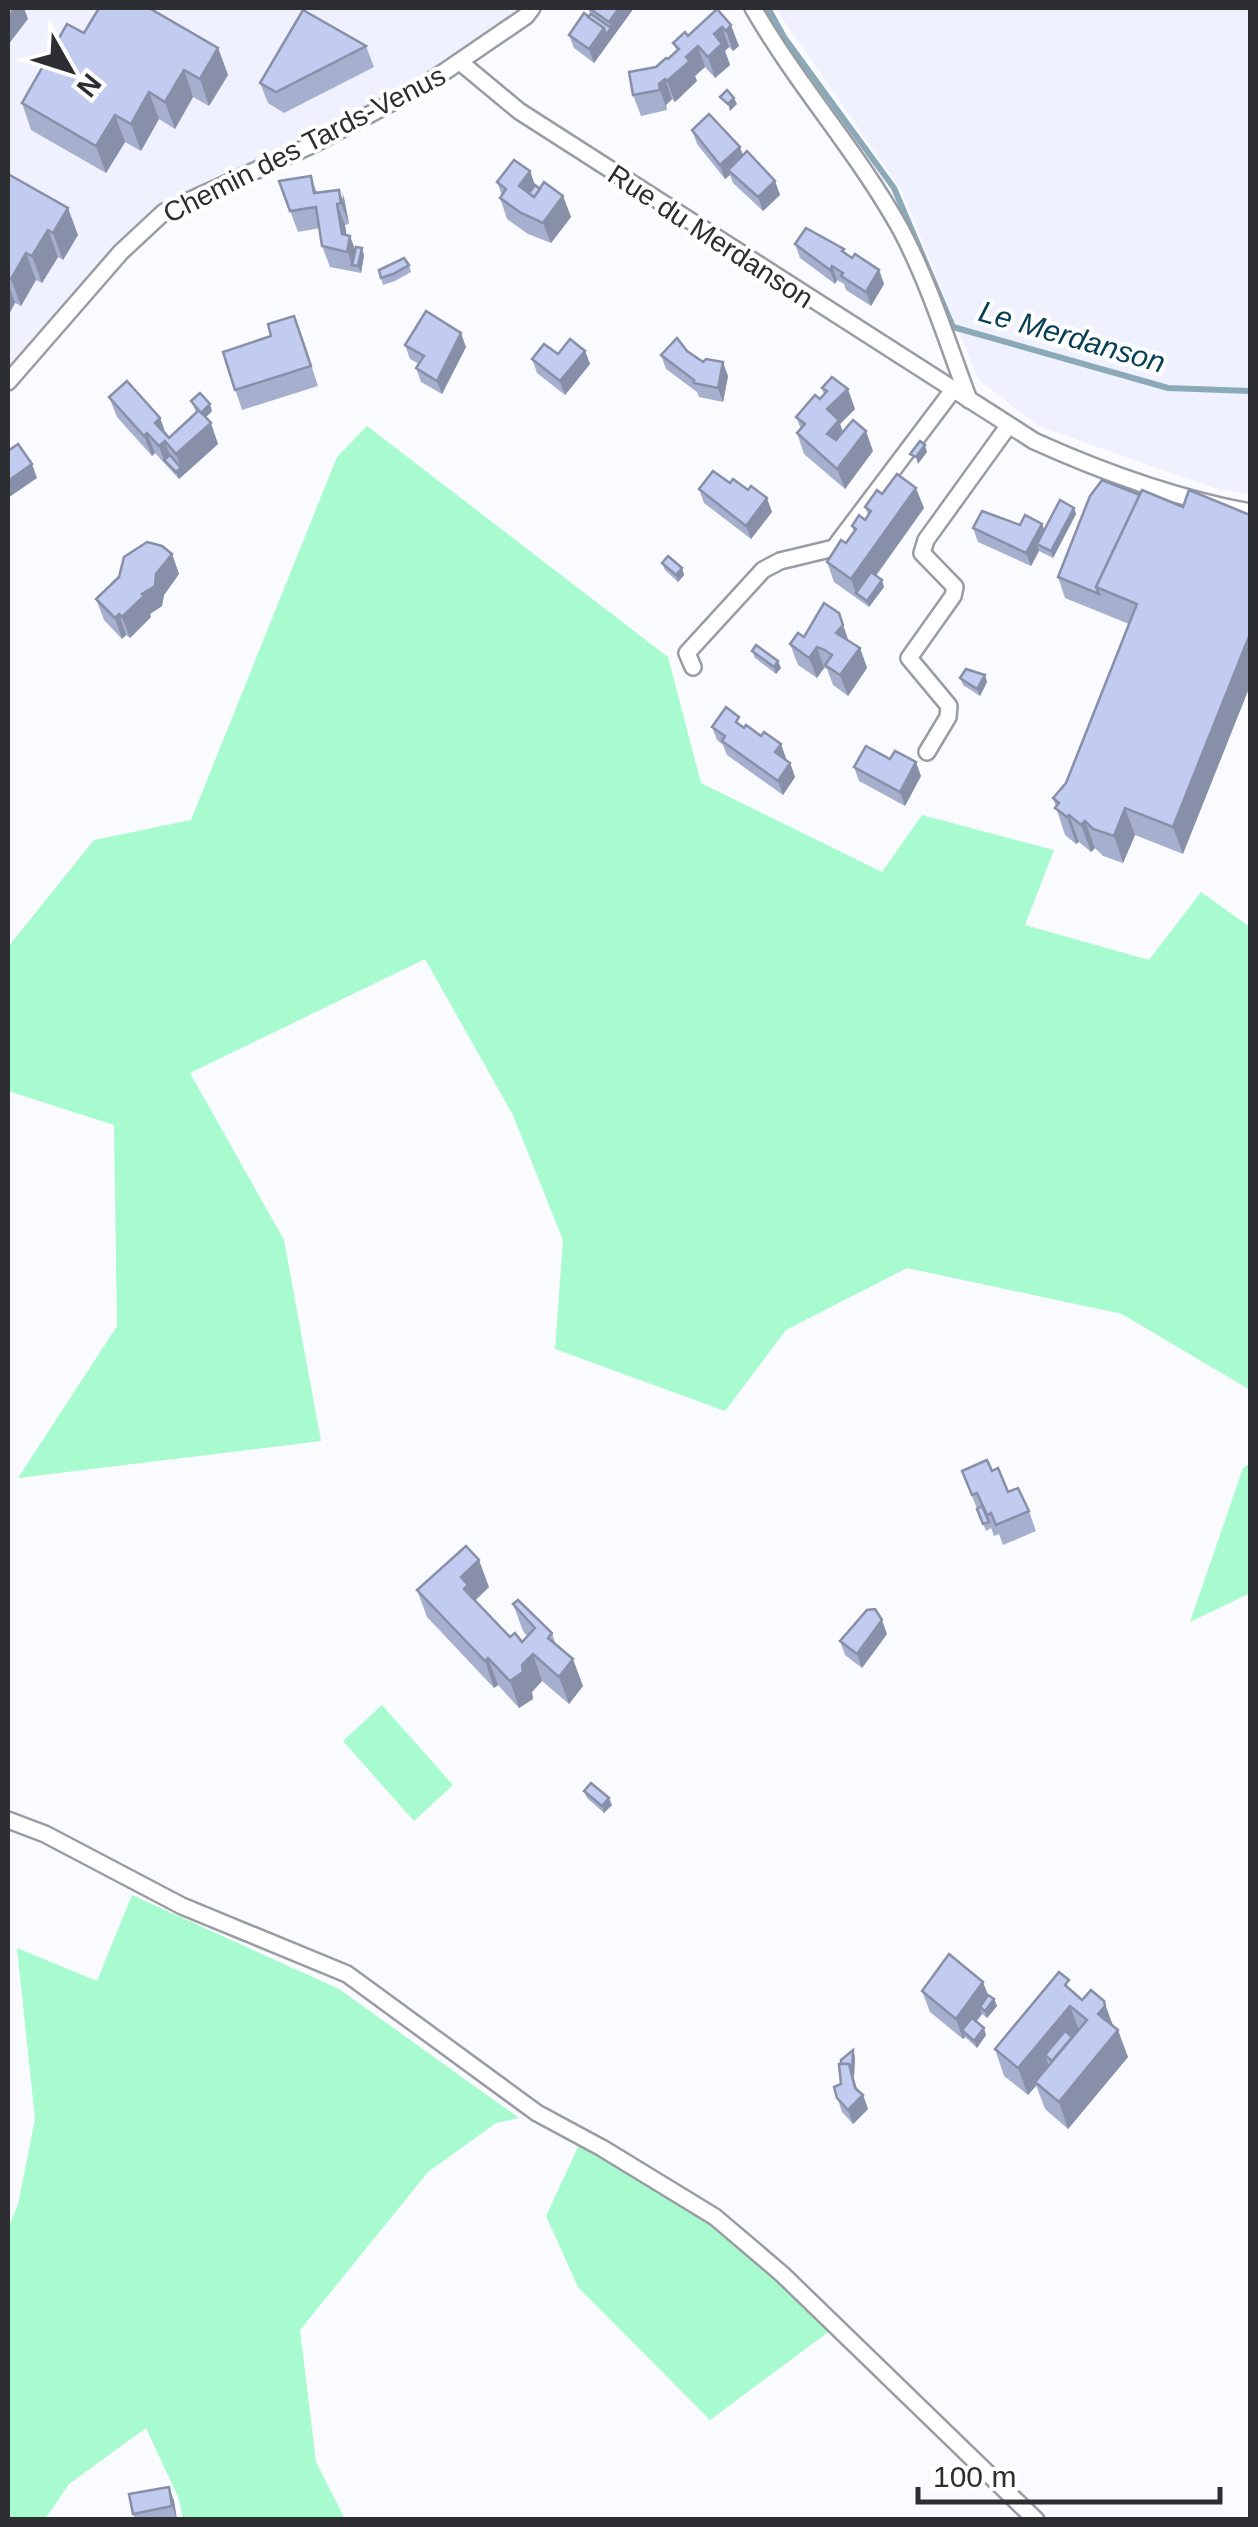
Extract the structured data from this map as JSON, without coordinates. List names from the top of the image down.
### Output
{
  "streets": {
    "street": ["Chemin des Tards-Venus", "Rue du Merdanson"]
  },
  "crossings": [
    ["Chemin des Tards-Venus", "Rue du Merdanson"]
  ],
  "water": ["Le Merdanson"],
  "scale_bar": "100 m",
  "north": "bottom right"
}
